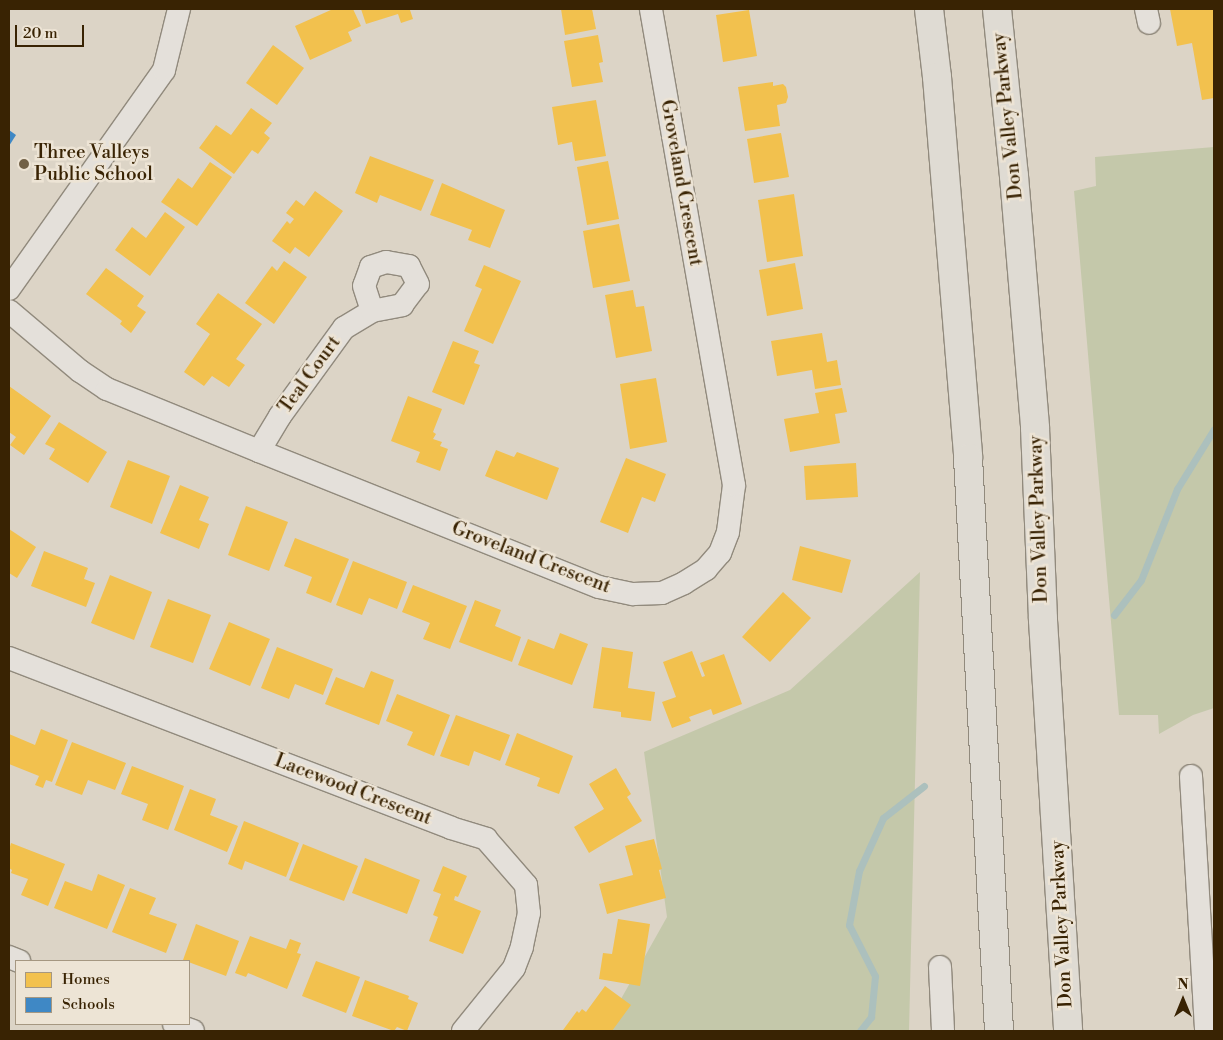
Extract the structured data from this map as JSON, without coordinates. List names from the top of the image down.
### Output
{
  "streets": {
    "highway": ["Don Valley Parkway"],
    "street": ["Groveland Crescent", "Teal Court", "Lacewood Crescent"]
  },
  "crossings": [
    ["Groveland Crescent", "Teal Court"]
  ],
  "places": ["Three Valleys Public School"],
  "legend": ["Homes", "Schools"],
  "scale_bar": "20 m",
  "north": "top"
}
